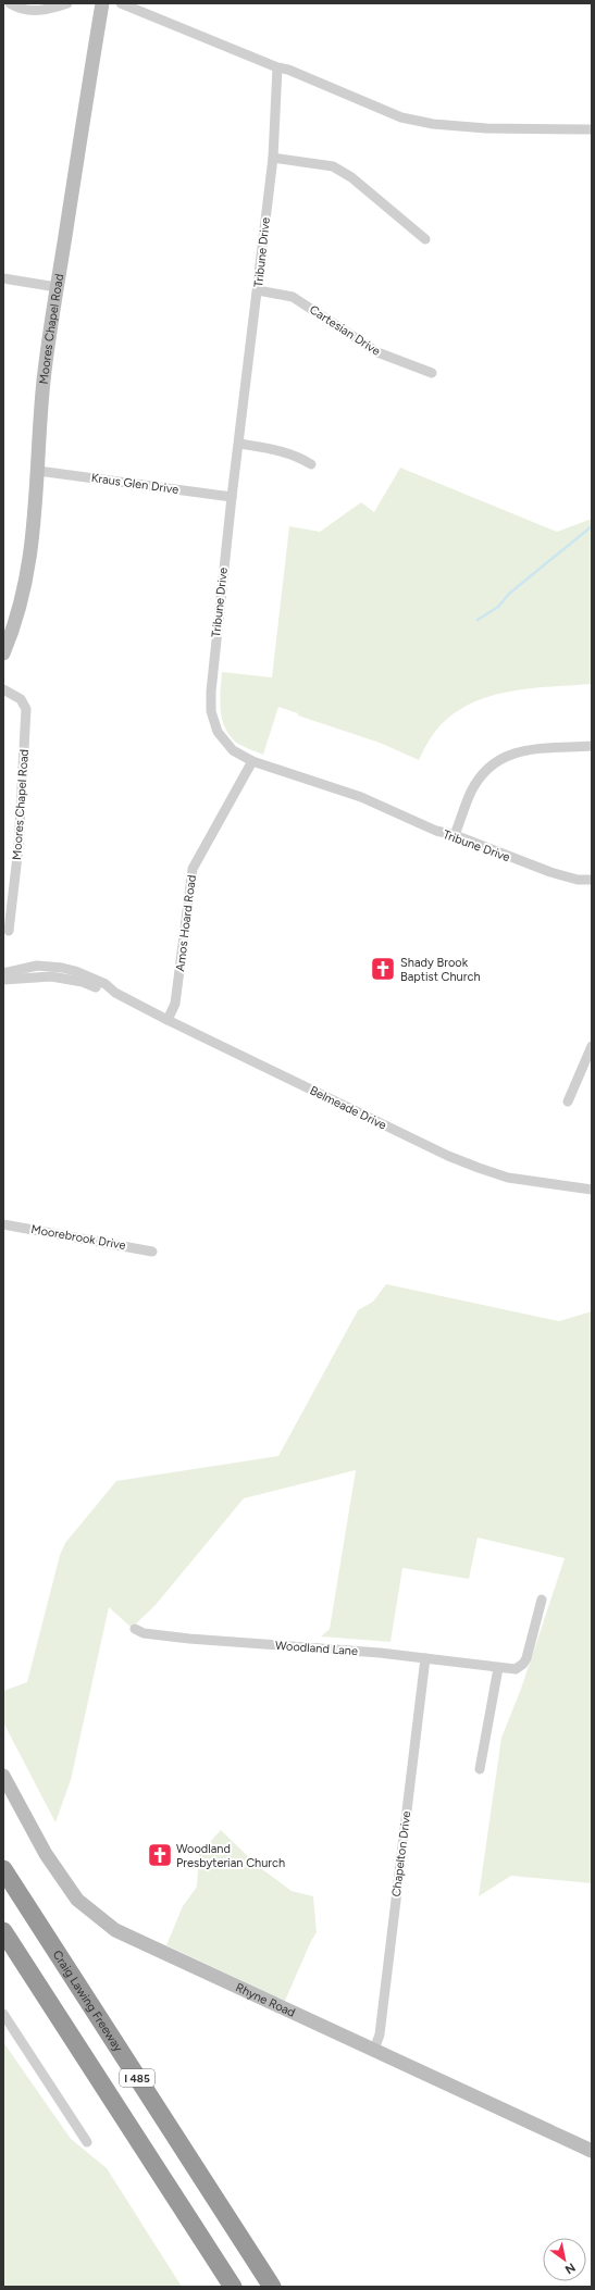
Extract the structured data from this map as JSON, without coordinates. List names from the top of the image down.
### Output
{
  "streets": {
    "highway": ["Craig Lawing Freeway", "I 485"],
    "street": [
      "Tribune Drive",
      "Moores Chapel Road",
      "Cartesian Drive",
      "Kraus Glen Drive",
      "Amos Hoard Road",
      "Belmeade Drive",
      "Moorebrook Drive",
      "Woodland Lane",
      "Chapelton Drive",
      "Rhyne Road"
    ]
  },
  "crossings": [
    ["Tribune Drive", "Cartesian Drive"],
    ["Tribune Drive", "Kraus Glen Drive"],
    ["Tribune Drive", "Amos Hoard Road"],
    ["Moores Chapel Road", "Kraus Glen Drive"],
    ["Amos Hoard Road", "Belmeade Drive"],
    ["Woodland Lane", "Chapelton Drive"],
    ["Chapelton Drive", "Rhyne Road"]
  ],
  "places": {
    "church": ["Shady Brook Baptist Church", "Woodland Presbyterian Church"]
  },
  "north": "bottom right"
}
